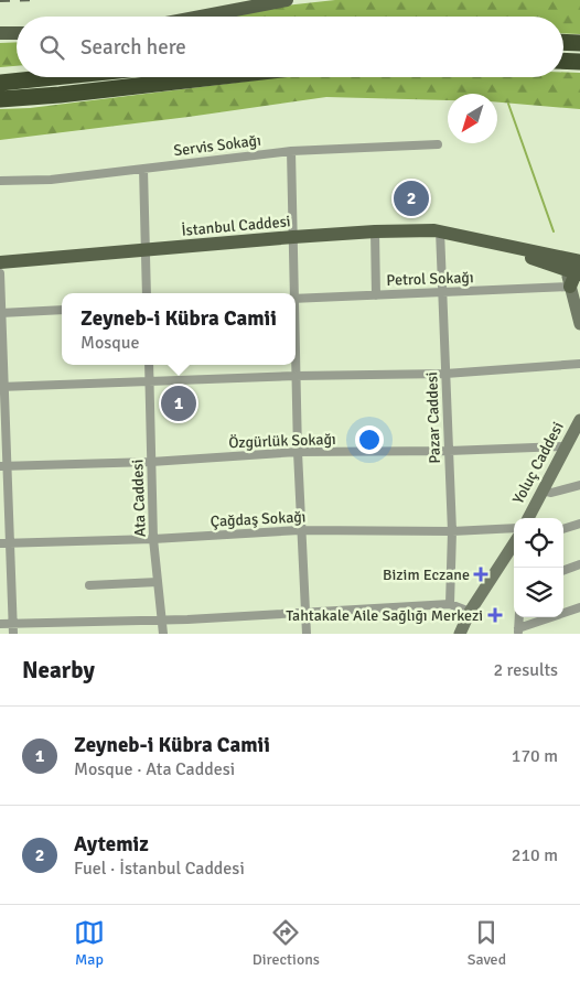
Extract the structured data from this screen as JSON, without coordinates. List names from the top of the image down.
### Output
{
  "streets": {
    "main road": ["İstanbul Caddesi"],
    "street": [
      "Servis Sokağı",
      "Petrol Sokağı",
      "Pazar Caddesi",
      "Özgürlük Sokağı",
      "Yoluç Caddesi",
      "Ata Caddesi",
      "Çağdaş Sokağı"
    ]
  },
  "crossings": [
    ["İstanbul Caddesi", "Petrol Sokağı"],
    ["İstanbul Caddesi", "Pazar Caddesi"],
    ["Petrol Sokağı", "Pazar Caddesi"],
    ["Pazar Caddesi", "Özgürlük Sokağı"],
    ["Pazar Caddesi", "Çağdaş Sokağı"],
    ["Özgürlük Sokağı", "Yoluç Caddesi"],
    ["Özgürlük Sokağı", "Ata Caddesi"],
    ["Ata Caddesi", "Çağdaş Sokağı"]
  ],
  "places": {
    "health": ["Bizim Eczane", "Tahtakale Aile Sağlığı Merkezi"]
  },
  "north": "bottom left",
  "page": {
    "search": "Search here",
    "pins": ["2", "1"],
    "popup": ["Zeyneb-i Kübra Camii", "Mosque"],
    "heading": ["Nearby", "2 results"],
    "list": [
      {
        "mark": "1",
        "name": "Zeyneb-i Kübra Camii",
        "note": "Mosque · Ata Caddesi",
        "value": "170 m"
      },
      {
        "mark": "2",
        "name": "Aytemiz",
        "note": "Fuel · İstanbul Caddesi",
        "value": "210 m"
      }
    ],
    "nav": ["Map", "Directions", "Saved"]
  }
}
